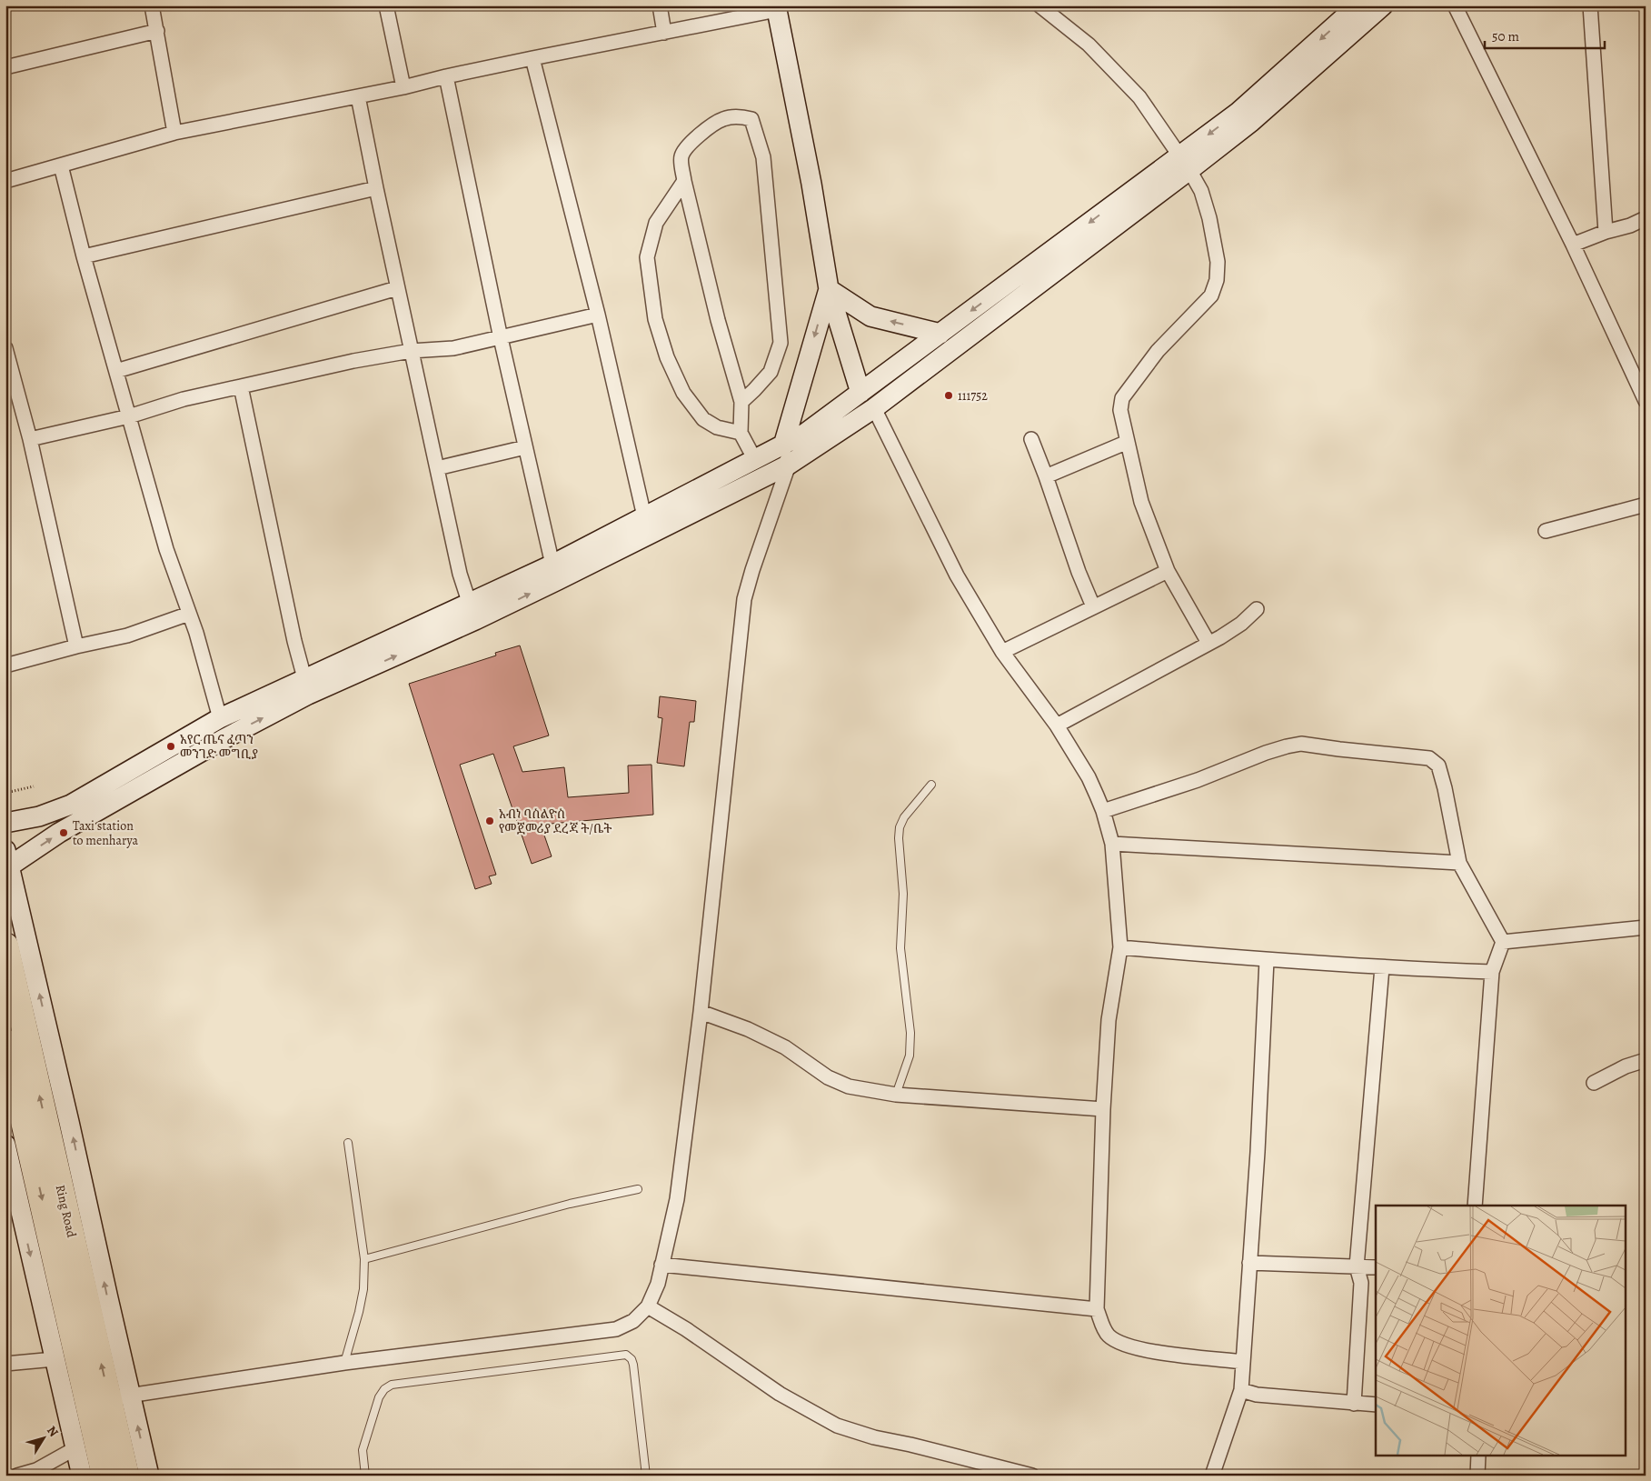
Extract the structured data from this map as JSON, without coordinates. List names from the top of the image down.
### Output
{
  "streets": {
    "highway": ["Ring Road"]
  },
  "places": [
    "111752",
    "አየር ጤና ፈጣን መንገድ መግቢያ",
    "አብነ ባስልዮስ የመጀመሪያ ደረጃ ት/ቤት",
    "Taxi station to menharya"
  ],
  "scale_bar": "50 m",
  "north": "top right"
}
